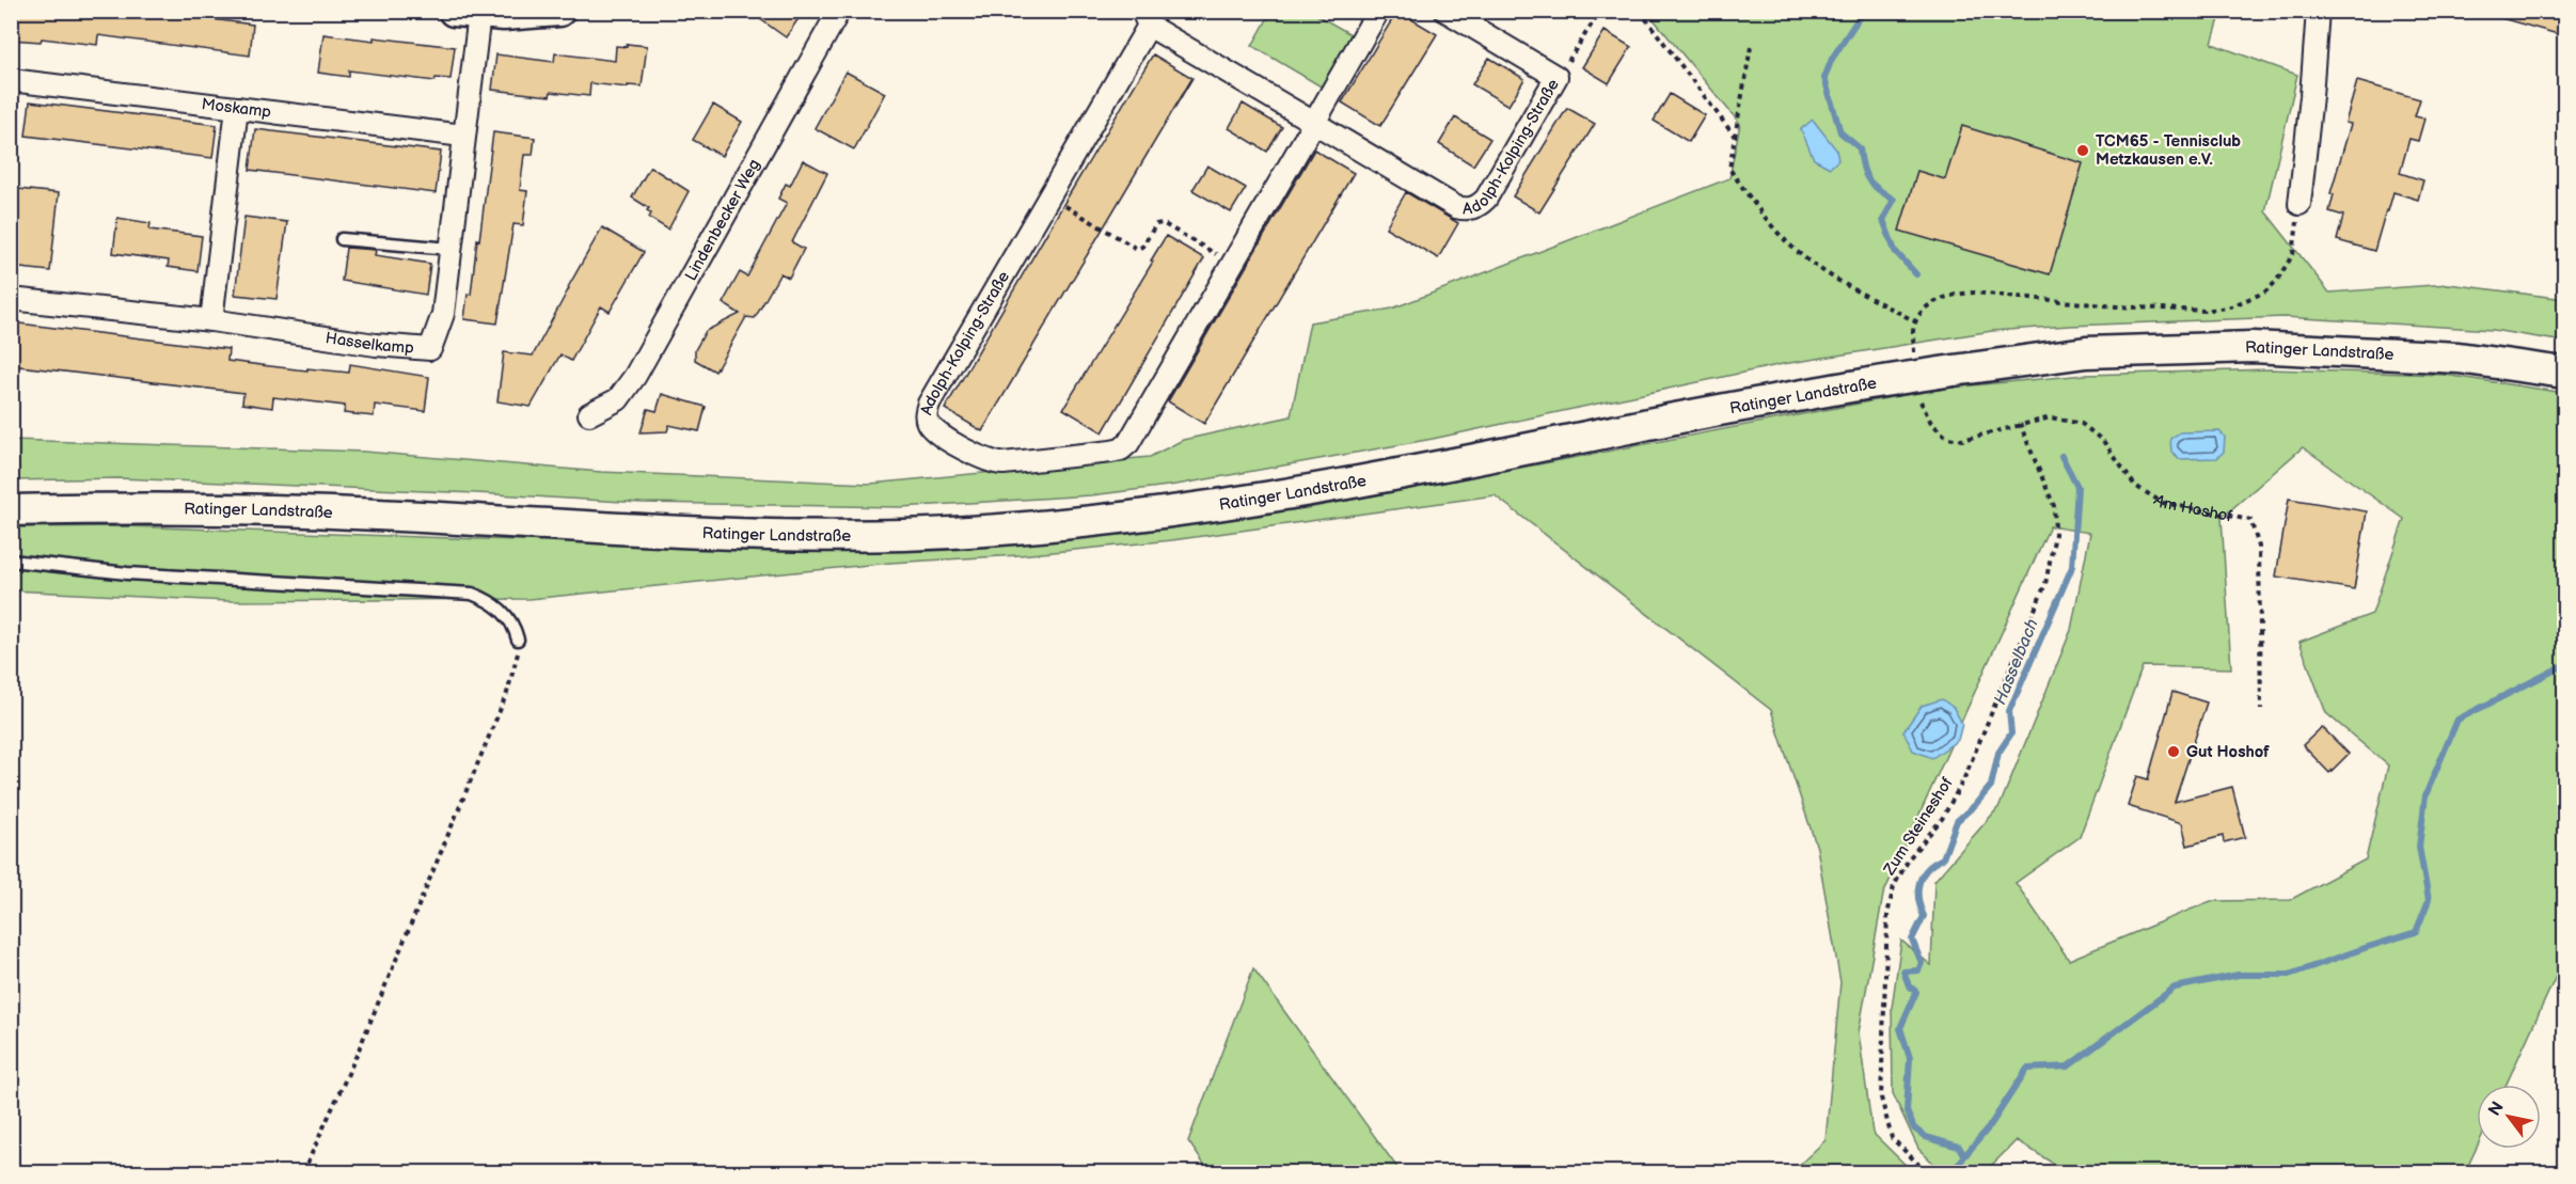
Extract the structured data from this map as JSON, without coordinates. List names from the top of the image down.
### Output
{
  "streets": {
    "main road": ["Ratinger Landstraße"],
    "street": [
      "Moskamp",
      "Adolph-Kolping-Straße",
      "Lindenbecker Weg",
      "Hasselkamp"
    ],
    "path": ["Am Hoshof", "Zum Steineshof"]
  },
  "crossings": [
    ["Moskamp", "Hasselkamp"],
    ["Am Hoshof", "Zum Steineshof"]
  ],
  "water": ["Hasselbach"],
  "places": ["TCM65 - Tennisclub Metzkausen e.V.", "Gut Hoshof"],
  "north": "top left"
}
